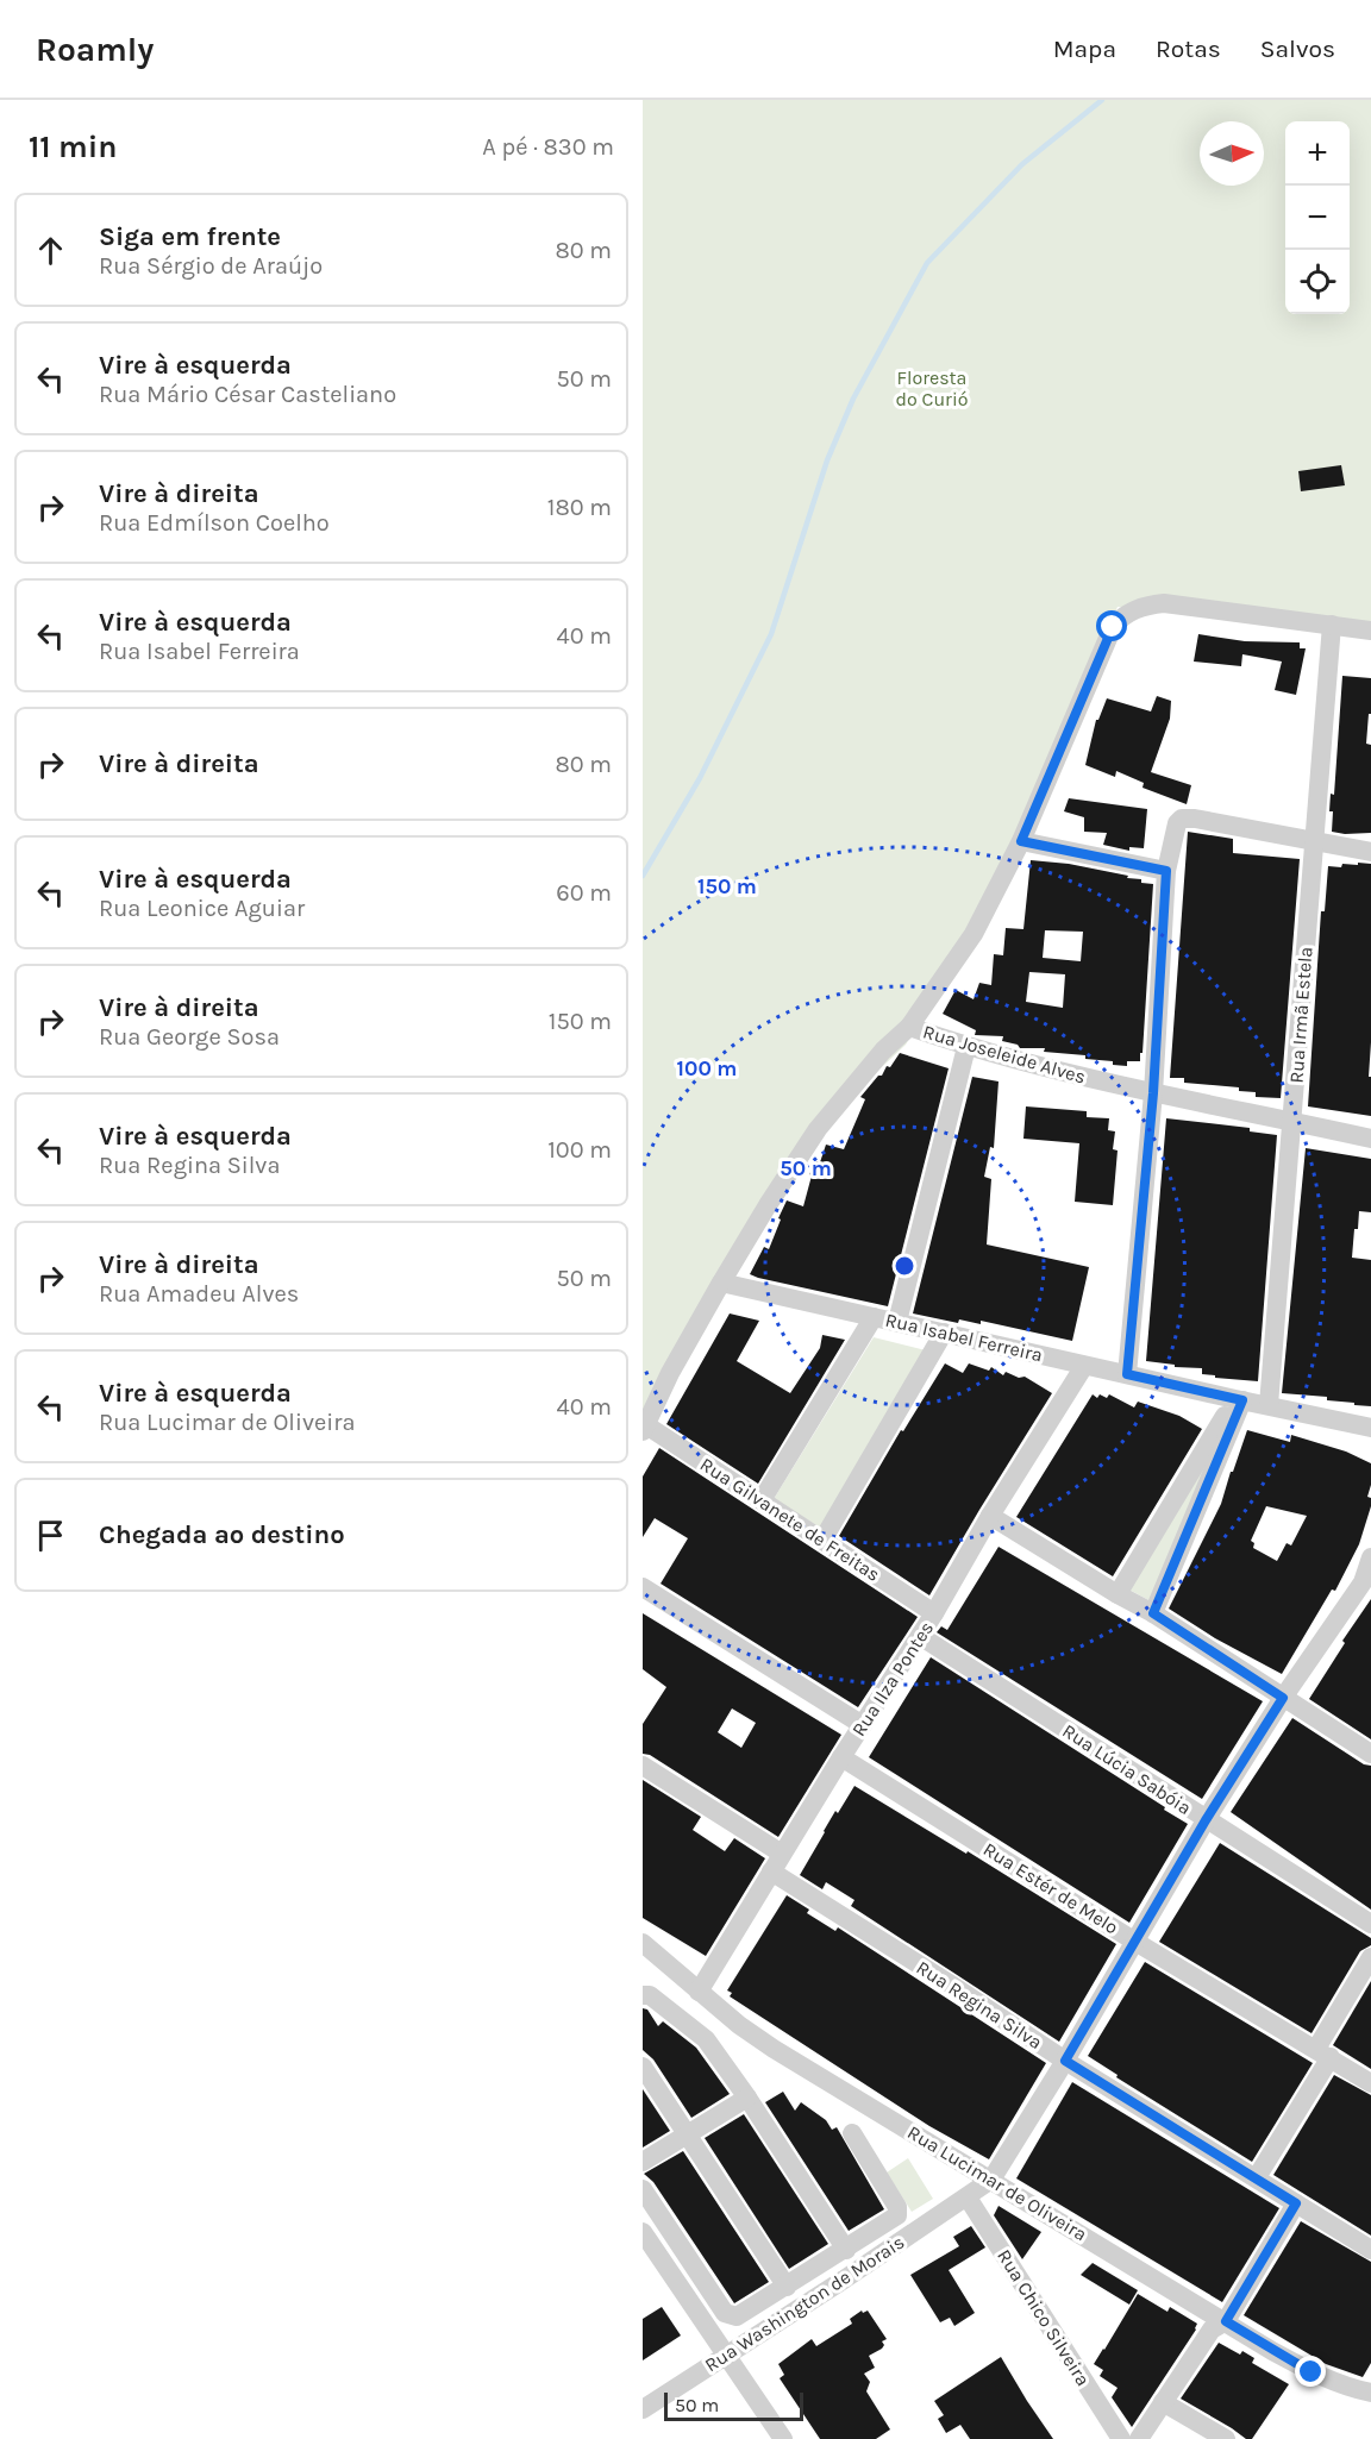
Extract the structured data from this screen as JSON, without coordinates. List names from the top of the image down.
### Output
{
  "streets": {
    "street": [
      "Rua Irmã Estela",
      "Rua Joseleide Alves",
      "Rua Isabel Ferreira",
      "Rua Gilvanete de Freitas",
      "Rua Ilza Pontes",
      "Rua Lúcia Sabóia",
      "Rua Estér de Melo",
      "Rua Regina Silva",
      "Rua Lucimar de Oliveira",
      "Rua Washington de Morais",
      "Rua Chico Silveira"
    ]
  },
  "crossings": [
    ["Rua Irmã Estela", "Rua Joseleide Alves"],
    ["Rua Irmã Estela", "Rua Isabel Ferreira"],
    ["Rua Joseleide Alves", "Rua Isabel Ferreira"],
    ["Rua Isabel Ferreira", "Rua Ilza Pontes"],
    ["Rua Gilvanete de Freitas", "Rua Ilza Pontes"],
    ["Rua Ilza Pontes", "Rua Lúcia Sabóia"],
    ["Rua Ilza Pontes", "Rua Estér de Melo"],
    ["Rua Ilza Pontes", "Rua Regina Silva"],
    ["Rua Ilza Pontes", "Rua Lucimar de Oliveira"],
    ["Rua Lucimar de Oliveira", "Rua Washington de Morais"],
    ["Rua Washington de Morais", "Rua Chico Silveira"]
  ],
  "parks": ["Floresta do Curió"],
  "scale_bar": "50 m",
  "north": "right",
  "page": {
    "header": "Roamly",
    "nav": ["Mapa", "Rotas", "Salvos"],
    "heading": ["11 min", "A pé · 830 m"],
    "map_buttons": ["+", "−"],
    "list": [
      ["Siga em frente", "Rua Sérgio de Araújo", "80 m"],
      ["Vire à esquerda", "Rua Mário César Casteliano", "50 m"],
      ["Vire à direita", "Rua Edmílson Coelho", "180 m"],
      ["Vire à esquerda", "Rua Isabel Ferreira", "40 m"],
      ["Vire à direita", "80 m"],
      ["Vire à esquerda", "Rua Leonice Aguiar", "60 m"],
      ["Vire à direita", "Rua George Sosa", "150 m"],
      ["Vire à esquerda", "Rua Regina Silva", "100 m"],
      ["Vire à direita", "Rua Amadeu Alves", "50 m"],
      ["Vire à esquerda", "Rua Lucimar de Oliveira", "40 m"],
      "Chegada ao destino"
    ],
    "scale": "50 m"
  },
  "rings": ["150 m", "100 m", "50 m"]
}
